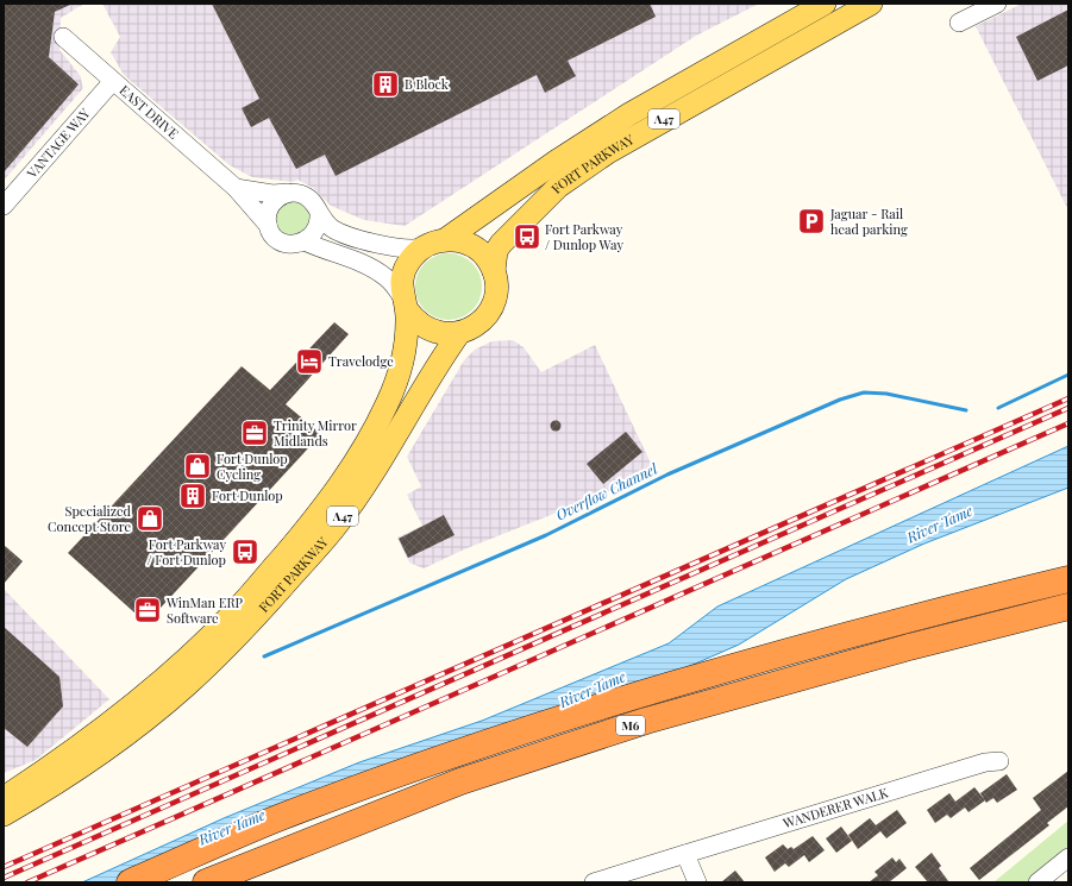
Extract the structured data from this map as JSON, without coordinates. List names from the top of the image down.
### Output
{
  "streets": {
    "highway": ["M6"],
    "main road": ["A47", "FORT PARKWAY"],
    "street": ["EAST DRIVE", "VANTAGE WAY", "WANDERER WALK"]
  },
  "crossings": [
    ["EAST DRIVE", "VANTAGE WAY"]
  ],
  "water": ["Overflow Channel", "River Tame"],
  "places": {
    "building": ["B Block", "Fort Dunlop"],
    "parking": ["Jaguar - Rail head parking"],
    "bus stop": ["Fort Parkway / Dunlop Way", "Fort Parkway / Fort Dunlop"],
    "hotel": ["Travelodge"],
    "office": ["Trinity Mirror Midlands", "WinMan ERP Software"],
    "shop": ["Fort Dunlop Cycling", "Specialized Concept Store"]
  }
}
